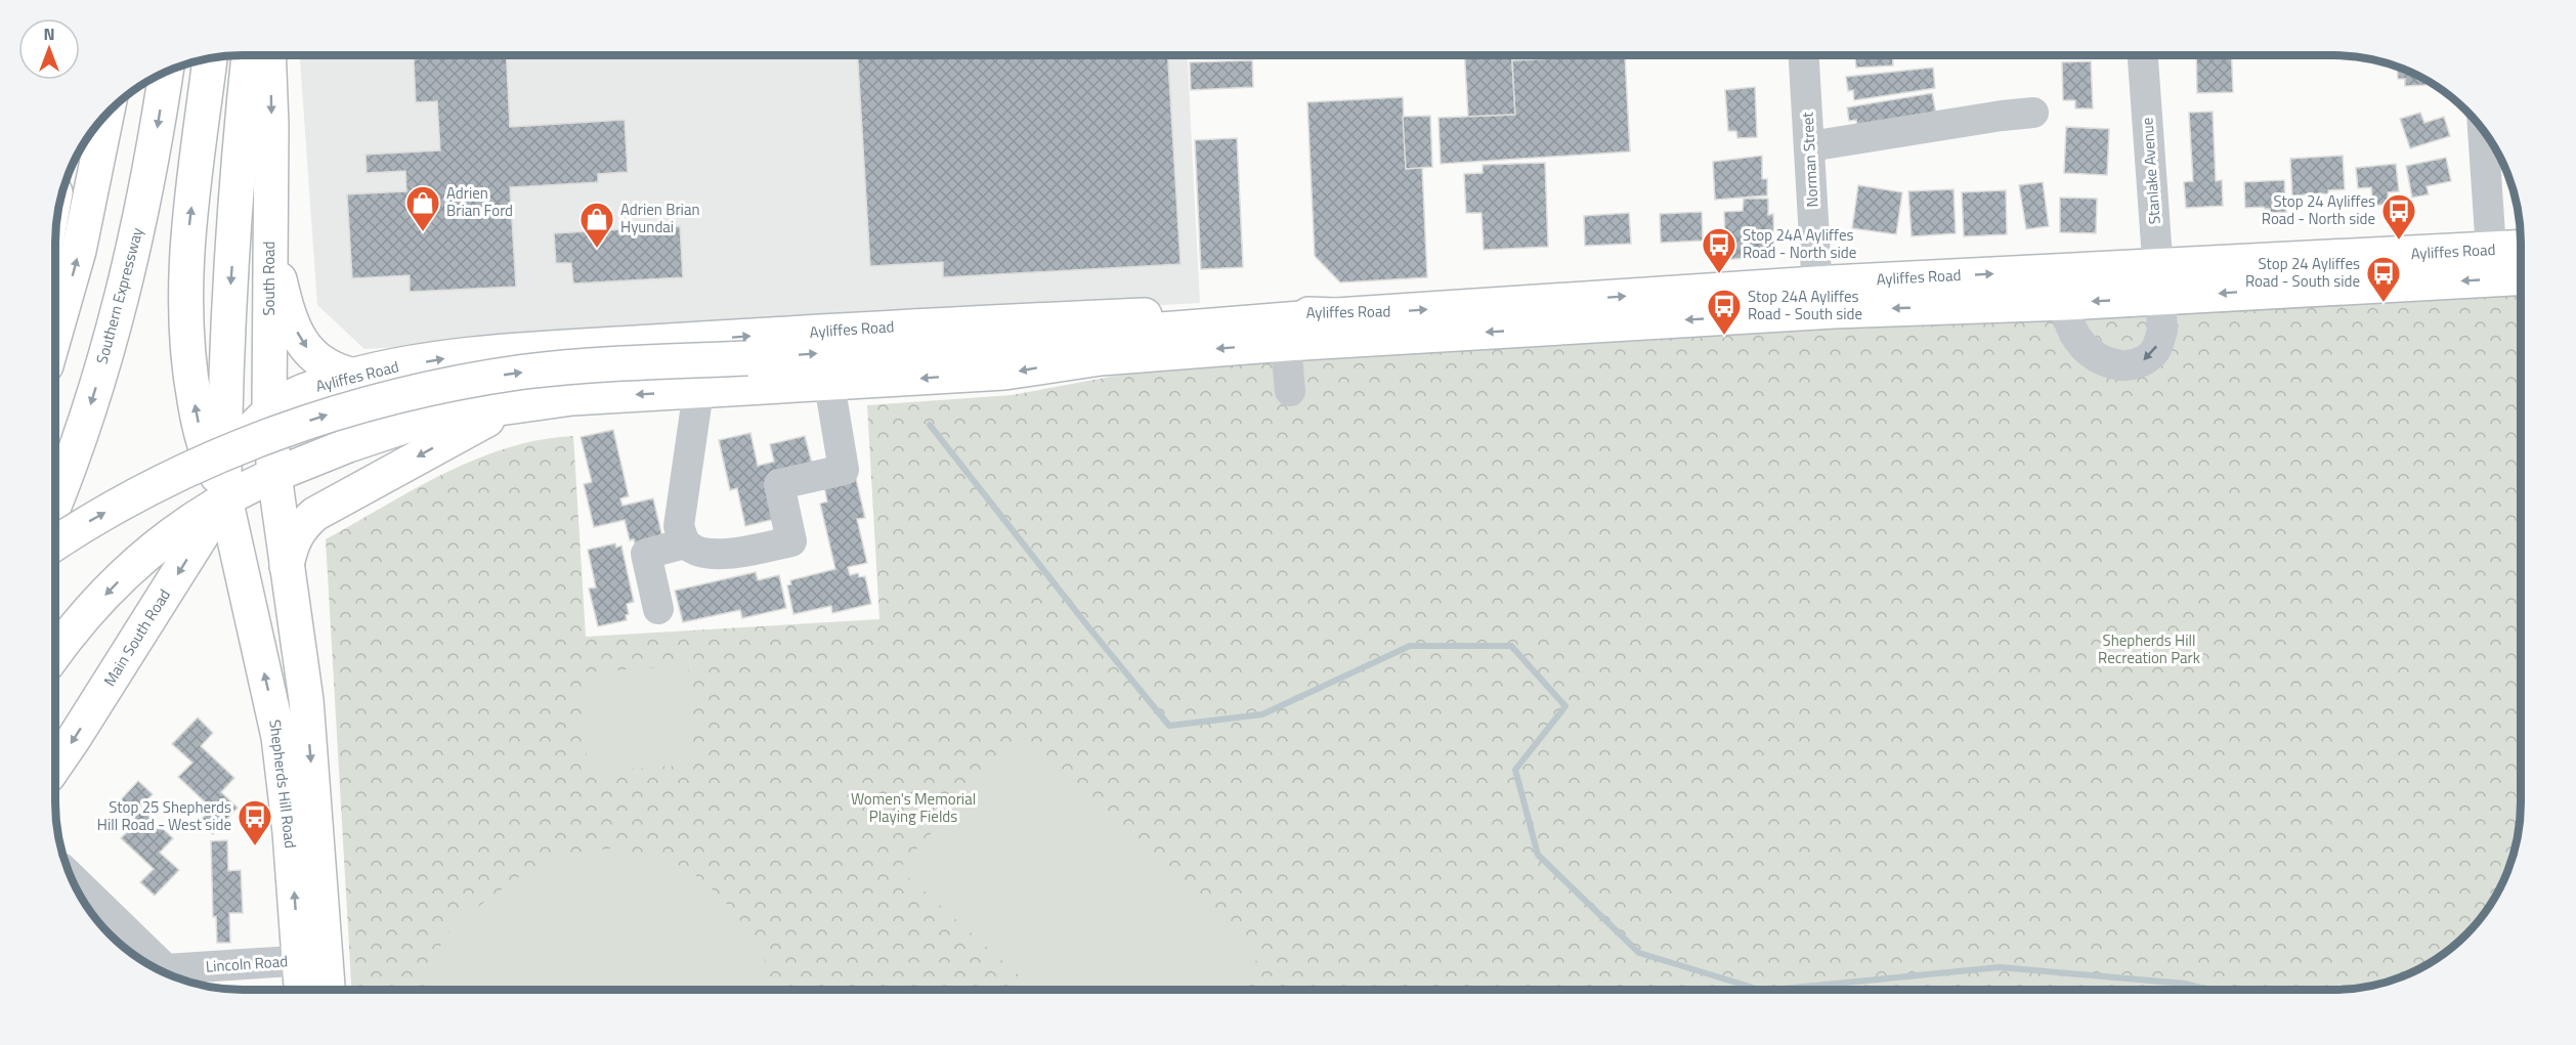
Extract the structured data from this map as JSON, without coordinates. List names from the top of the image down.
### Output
{
  "streets": {
    "main road": [
      "Ayliffes Road",
      "South Road",
      "Southern Expressway",
      "Main South Road",
      "Shepherds Hill Road"
    ],
    "street": ["Norman Street", "Stanlake Avenue", "Lincoln Road"]
  },
  "crossings": [
    ["Norman Street", "Ayliffes Road"],
    ["Stanlake Avenue", "Ayliffes Road"],
    ["Ayliffes Road", "South Road"],
    ["Ayliffes Road", "Main South Road"],
    ["Ayliffes Road", "Shepherds Hill Road"],
    ["South Road", "Shepherds Hill Road"],
    ["Main South Road", "Shepherds Hill Road"],
    ["Shepherds Hill Road", "Lincoln Road"]
  ],
  "parks": ["Shepherds Hill Recreation Park", "Women's Memorial Playing Fields"],
  "places": {
    "shop": ["Adrien Brian Ford", "Adrien Brian Hyundai"],
    "bus stop": [
      "Stop 24 Ayliffes Road - North side",
      "Stop 24A Ayliffes Road - North side",
      "Stop 24 Ayliffes Road - South side",
      "Stop 24A Ayliffes Road - South side",
      "Stop 25 Shepherds Hill Road - West side"
    ]
  },
  "north": "top"
}
